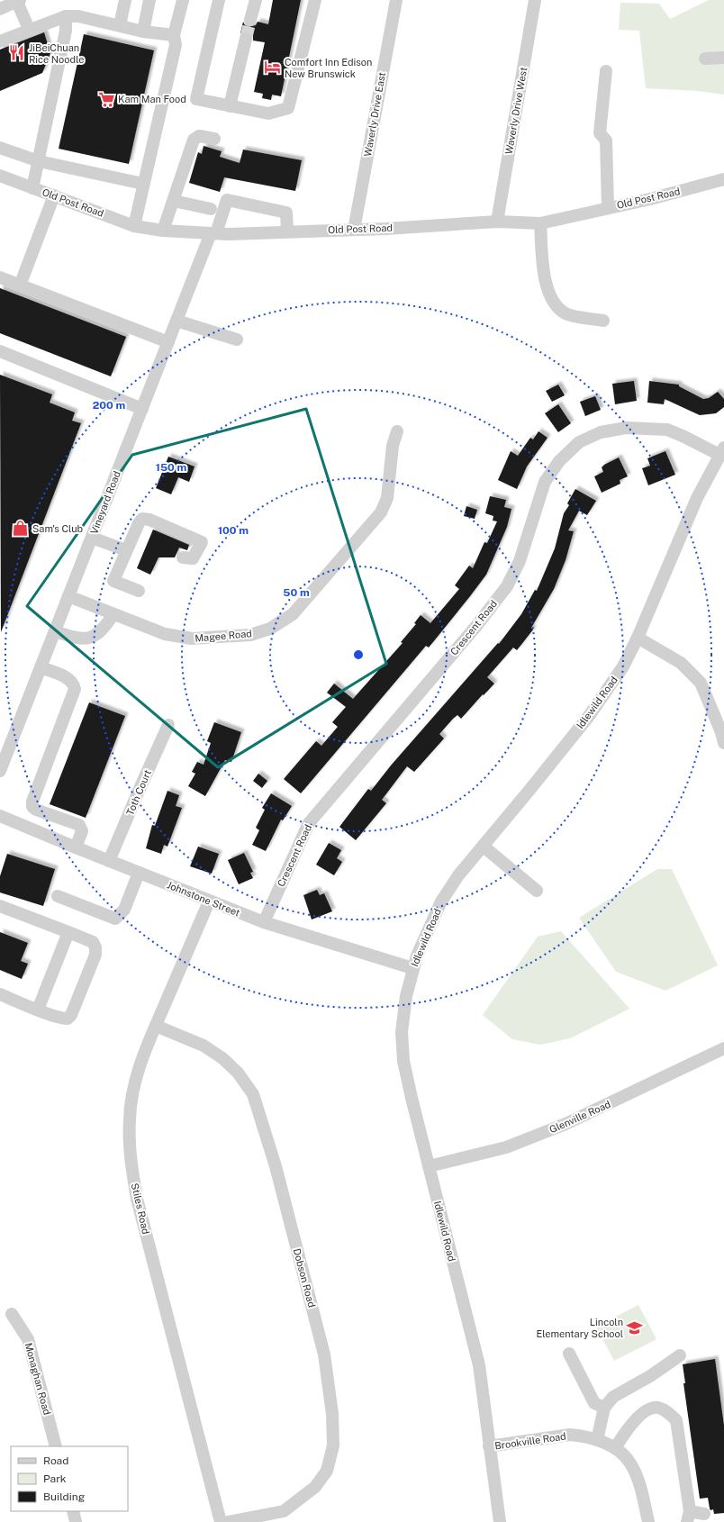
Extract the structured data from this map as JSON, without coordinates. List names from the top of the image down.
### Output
{
  "streets": {
    "street": [
      "Waverly Drive West",
      "Waverly Drive East",
      "Old Post Road",
      "Vineyard Road",
      "Crescent Road",
      "Magee Road",
      "Idlewild Road",
      "Toth Court",
      "Johnstone Street",
      "Glenville Road",
      "Stiles Road",
      "Dobson Road",
      "Monaghan Road",
      "Brookville Road"
    ]
  },
  "crossings": [
    ["Waverly Drive West", "Old Post Road"],
    ["Waverly Drive East", "Old Post Road"],
    ["Old Post Road", "Vineyard Road"],
    ["Vineyard Road", "Magee Road"],
    ["Crescent Road", "Idlewild Road"],
    ["Crescent Road", "Johnstone Street"],
    ["Idlewild Road", "Johnstone Street"],
    ["Idlewild Road", "Glenville Road"],
    ["Idlewild Road", "Brookville Road"],
    ["Toth Court", "Johnstone Street"],
    ["Johnstone Street", "Stiles Road"],
    ["Stiles Road", "Dobson Road"]
  ],
  "places": {
    "restaurant": ["JiBeiChuan Rice Noodle"],
    "hotel": ["Comfort Inn Edison New Brunswick"],
    "supermarket": ["Kam Man Food"],
    "shop": ["Sam's Club"],
    "school or university": ["Lincoln Elementary School"]
  },
  "legend": ["Road", "Park", "Building"],
  "rings": [
    "200 m",
    "150 m",
    "100 m",
    "50 m"
  ]
}
